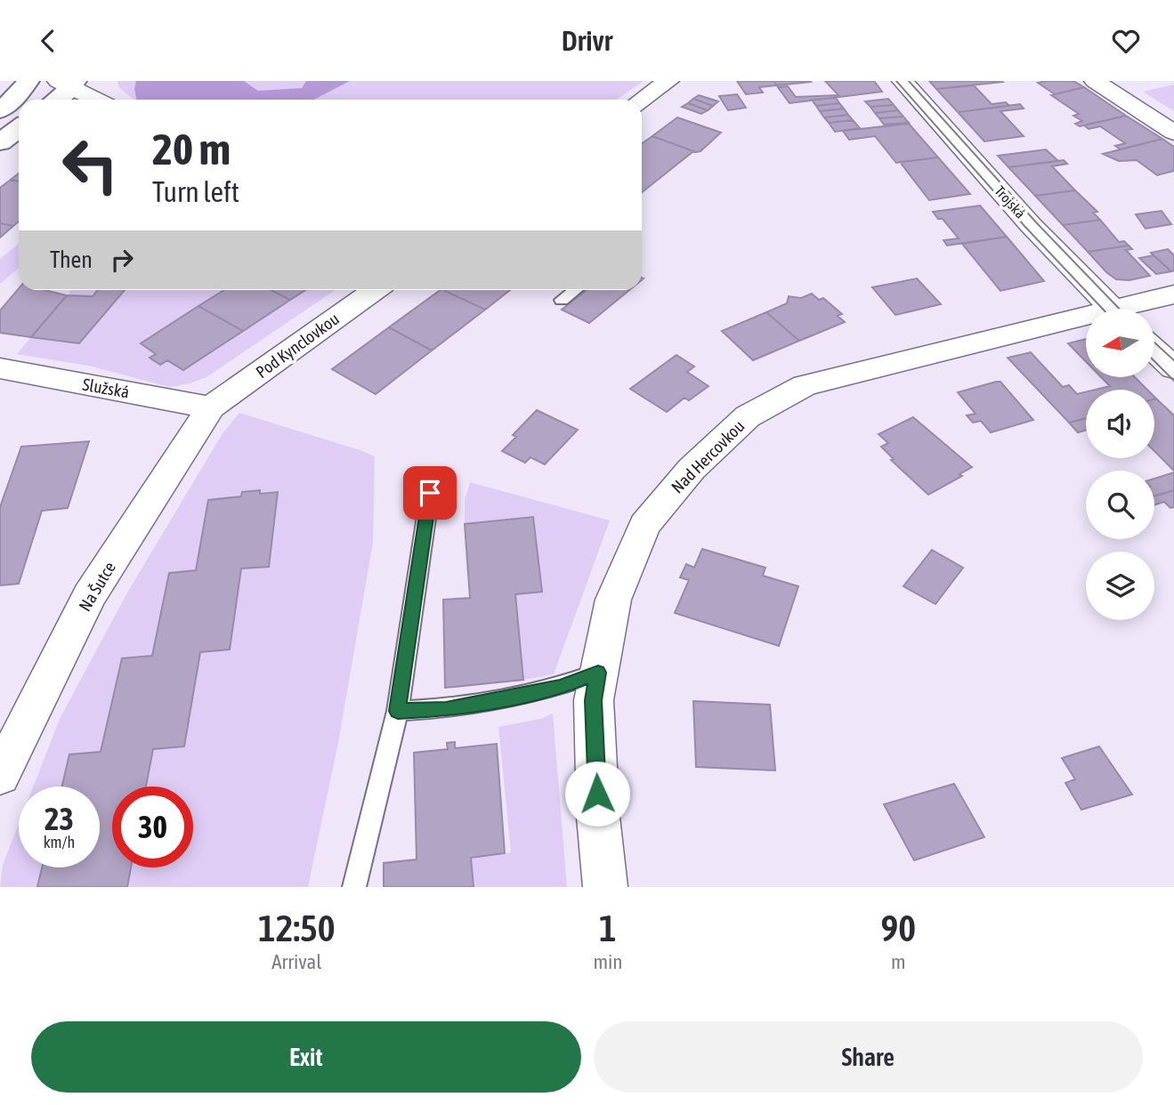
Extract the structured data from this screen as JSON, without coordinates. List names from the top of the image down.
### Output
{
  "streets": {
    "street": [
      "Trojská",
      "Pod Kynclovkou",
      "Služská",
      "Nad Hercovkou",
      "Na Šutce"
    ]
  },
  "crossings": [
    ["Pod Kynclovkou", "Služská"],
    ["Pod Kynclovkou", "Na Šutce"],
    ["Služská", "Na Šutce"]
  ],
  "north": "left",
  "page": {
    "header": "Drivr",
    "turn": ["20 m", "Turn left"],
    "then": "Then",
    "speed": "23 km/h",
    "limit": "30",
    "eta": [
      "12:50",
      "Arrival",
      "1",
      "min",
      "90",
      "m"
    ],
    "buttons": ["Exit", "Share"]
  }
}
